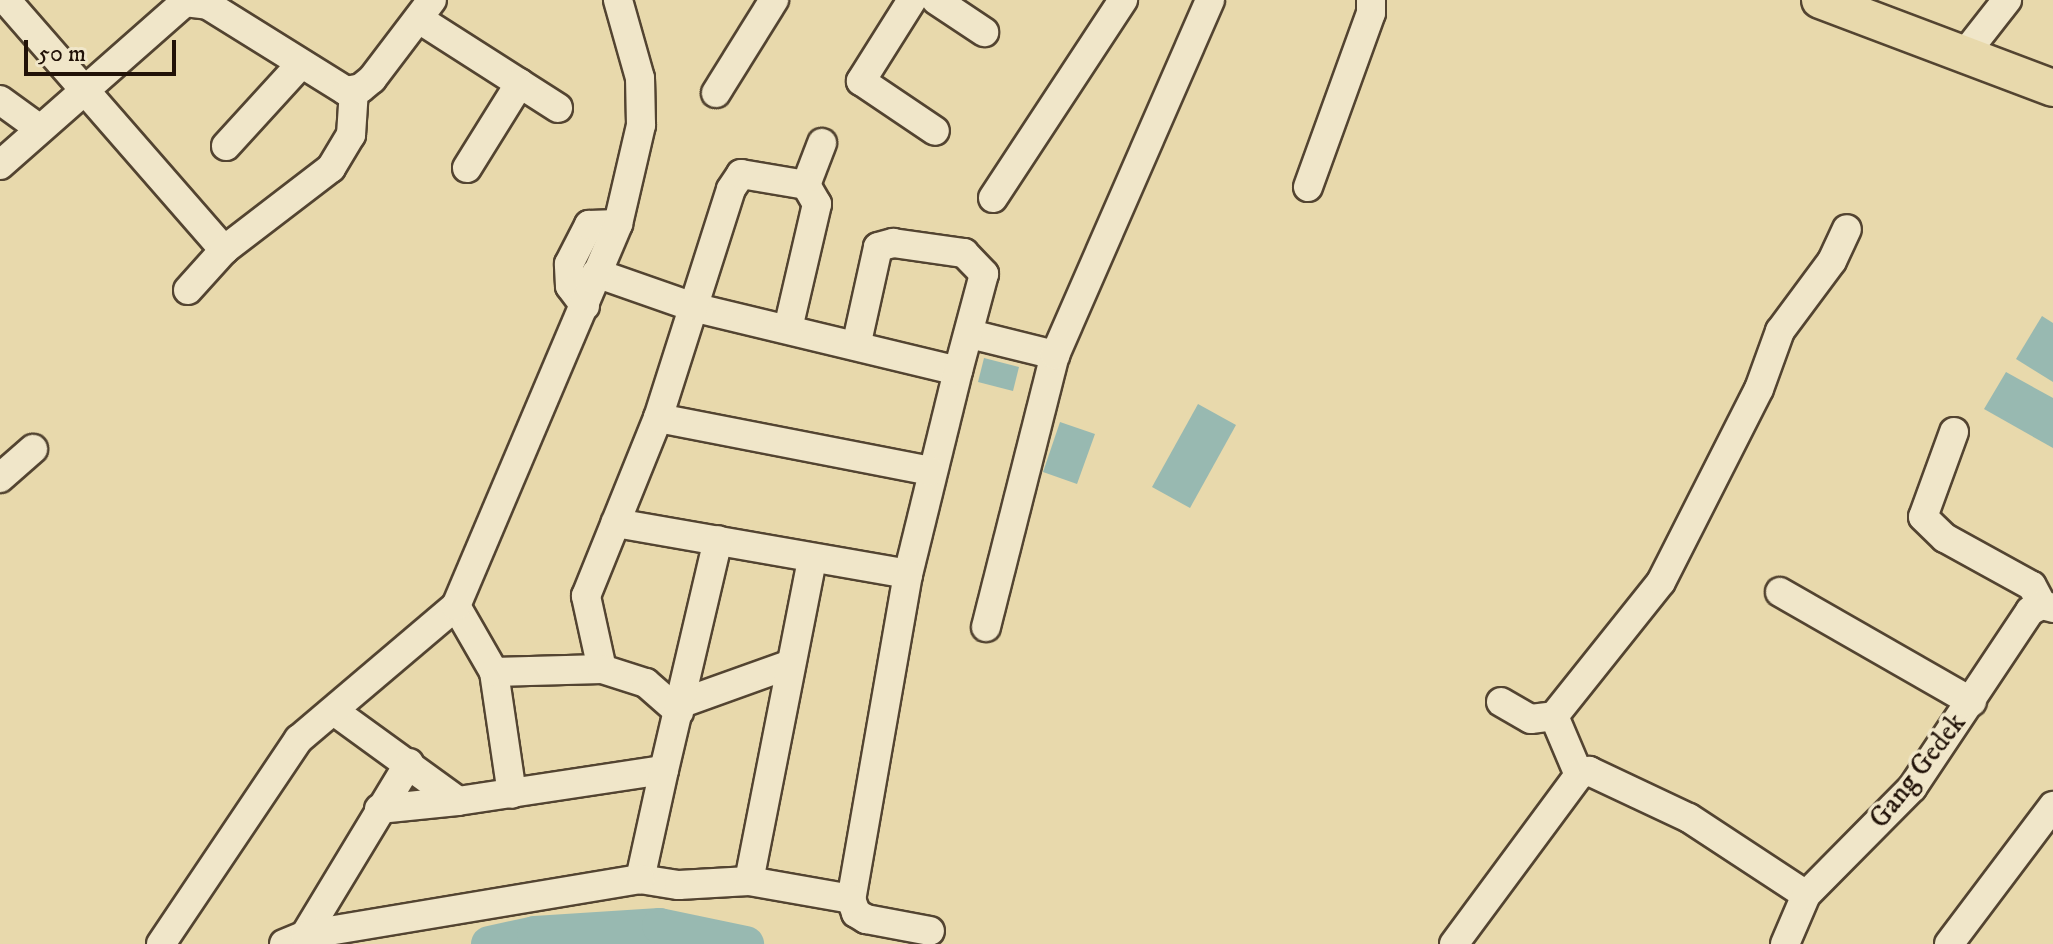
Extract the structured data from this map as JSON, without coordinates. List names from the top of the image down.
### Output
{
  "streets": {
    "street": ["Gang Gedek"]
  },
  "scale_bar": "50 m"
}
